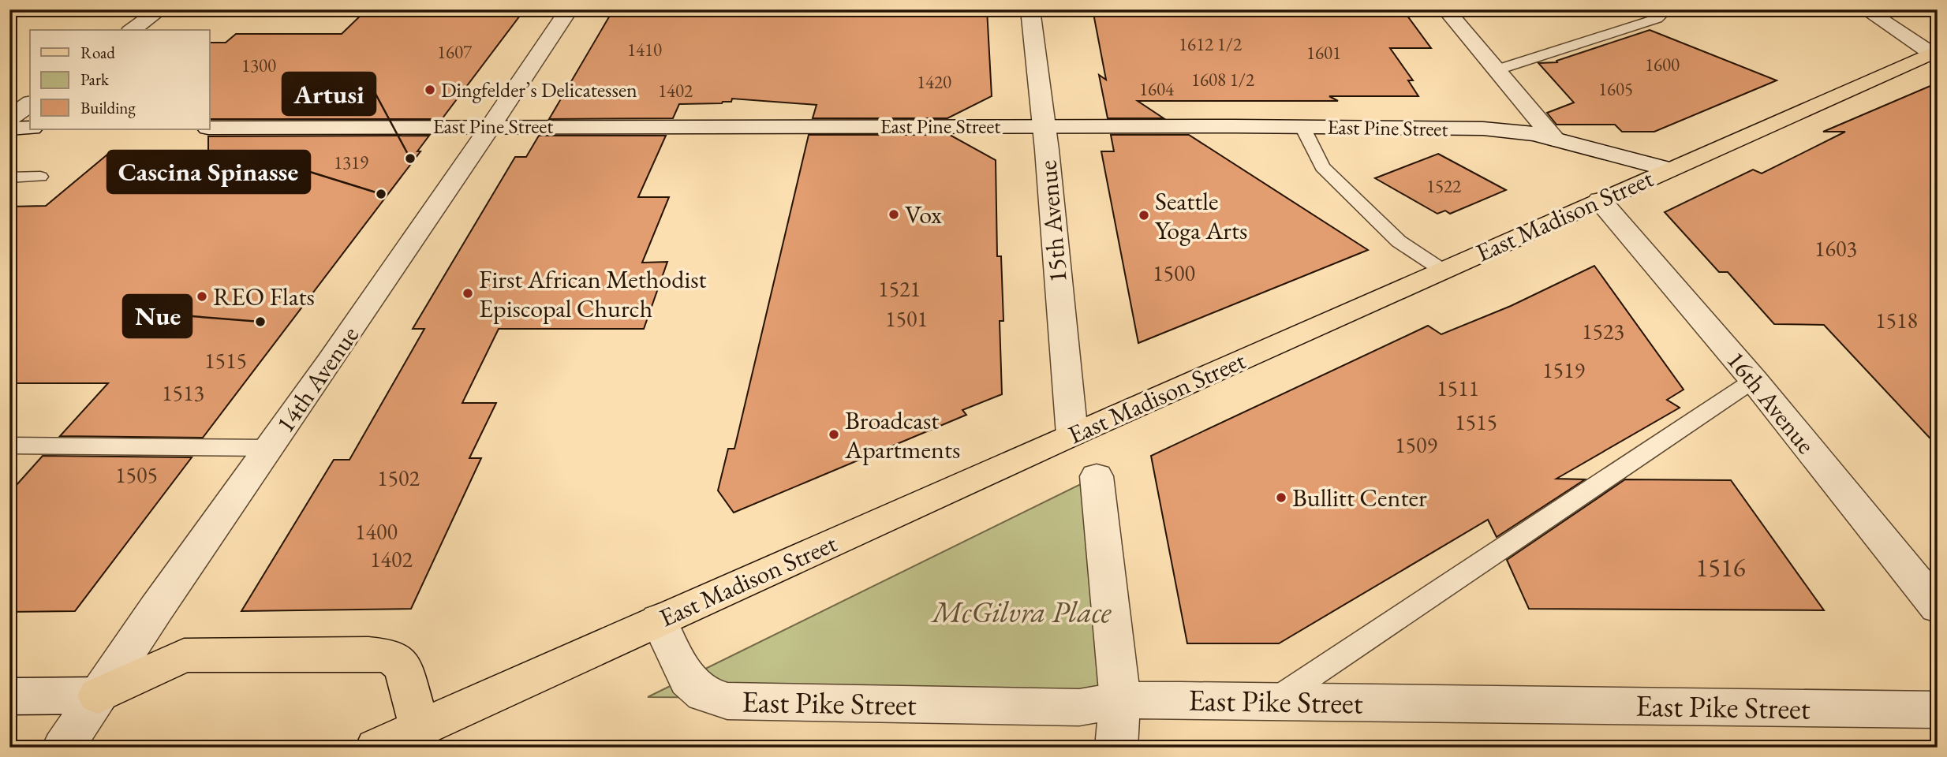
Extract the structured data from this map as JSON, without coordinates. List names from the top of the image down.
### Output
{
  "streets": {
    "main road": ["East Madison Street"],
    "street": [
      "East Pine Street",
      "15th Avenue",
      "14th Avenue",
      "16th Avenue",
      "East Pike Street"
    ]
  },
  "crossings": [
    ["East Pine Street", "East Madison Street"],
    ["East Pine Street", "15th Avenue"],
    ["East Pine Street", "14th Avenue"],
    ["East Madison Street", "15th Avenue"],
    ["East Madison Street", "16th Avenue"],
    ["East Madison Street", "East Pike Street"]
  ],
  "parks": ["McGilvra Place"],
  "places": [
    "Dingfelder’s Delicatessen",
    "Artusi",
    "Cascina Spinasse",
    "Vox",
    "Seattle Yoga Arts",
    "First African Methodist Episcopal Church",
    "REO Flats",
    "Nue",
    "Broadcast Apartments",
    "Bullitt Center"
  ],
  "house_numbers": [
    "1612 1/2",
    "1410",
    "1607",
    "1601",
    "1600",
    "1300",
    "1608 1/2",
    "1420",
    "1604",
    "1605",
    "1402",
    "1319",
    "1522",
    "1603",
    "1500",
    "1521",
    "1501",
    "1518",
    "1523",
    "1515",
    "1519",
    "1511",
    "1513",
    "1515",
    "1509",
    "1505",
    "1502",
    "1400",
    "1402",
    "1516"
  ],
  "legend": ["Road", "Park", "Building"]
}
